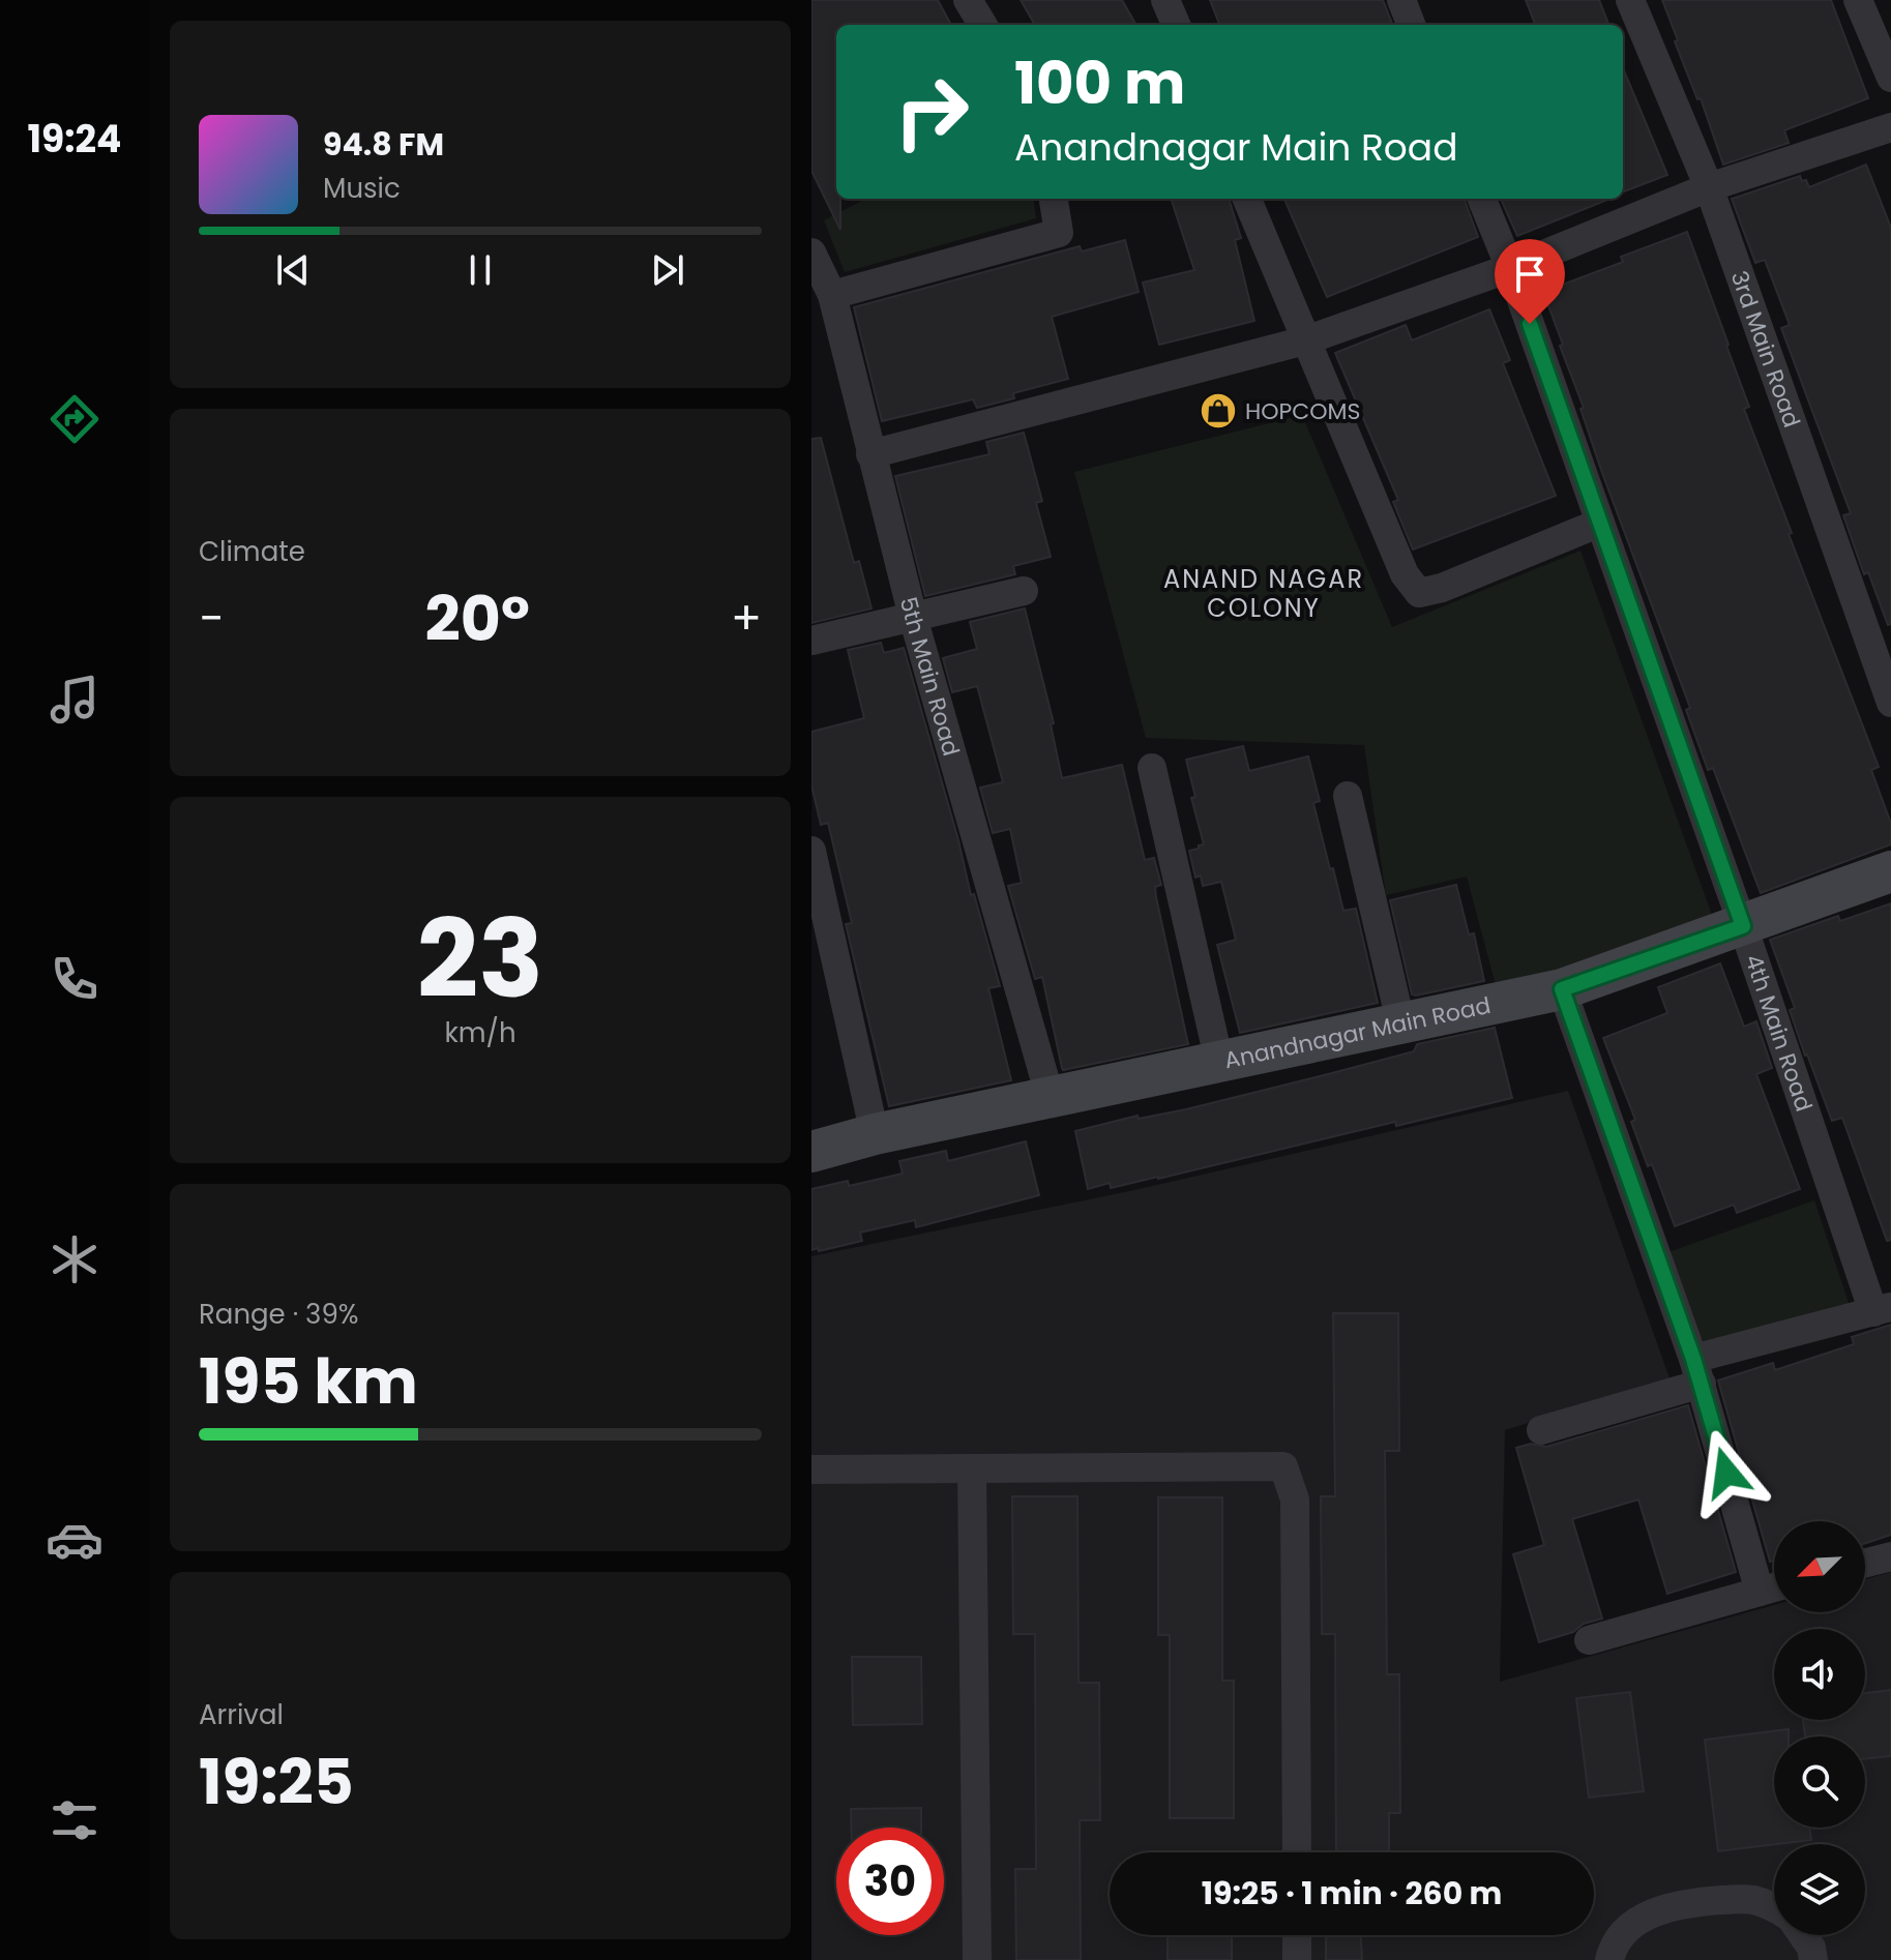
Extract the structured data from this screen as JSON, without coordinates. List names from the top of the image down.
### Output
{
  "streets": {
    "street": [
      "3rd Main Road",
      "5th Main Road",
      "Anandnagar Main Road",
      "4th Main Road"
    ]
  },
  "crossings": [
    ["5th Main Road", "Anandnagar Main Road"],
    ["Anandnagar Main Road", "4th Main Road"]
  ],
  "districts": ["ANAND NAGAR COLONY"],
  "places": {
    "shop": ["HOPCOMS"]
  },
  "north": "bottom left",
  "page": {
    "tabs": "19:24",
    "turn": ["100 m", "Anandnagar Main Road"],
    "song": ["94.8 FM", "Music"],
    "tile": [
      "Climate",
      ["23", "km/h"],
      ["Range · 39%", "195 km"],
      ["Arrival", "19:25"]
    ],
    "heat": ["−", "20°", "+"],
    "limit": "30",
    "trip": "19:25 · 1 min · 260 m"
  }
}
